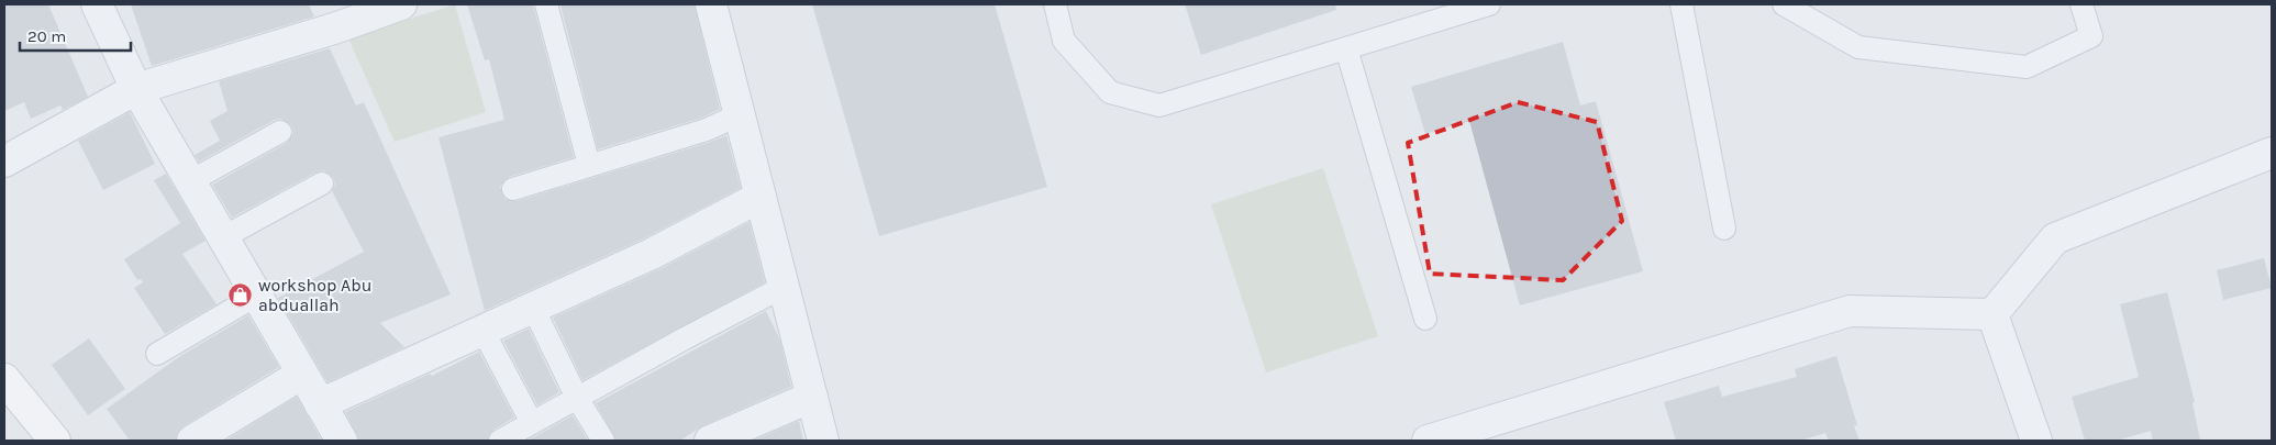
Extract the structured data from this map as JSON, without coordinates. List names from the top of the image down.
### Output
{
  "places": {
    "shop": ["workshop Abu abduallah"]
  },
  "scale_bar": "20 m"
}
